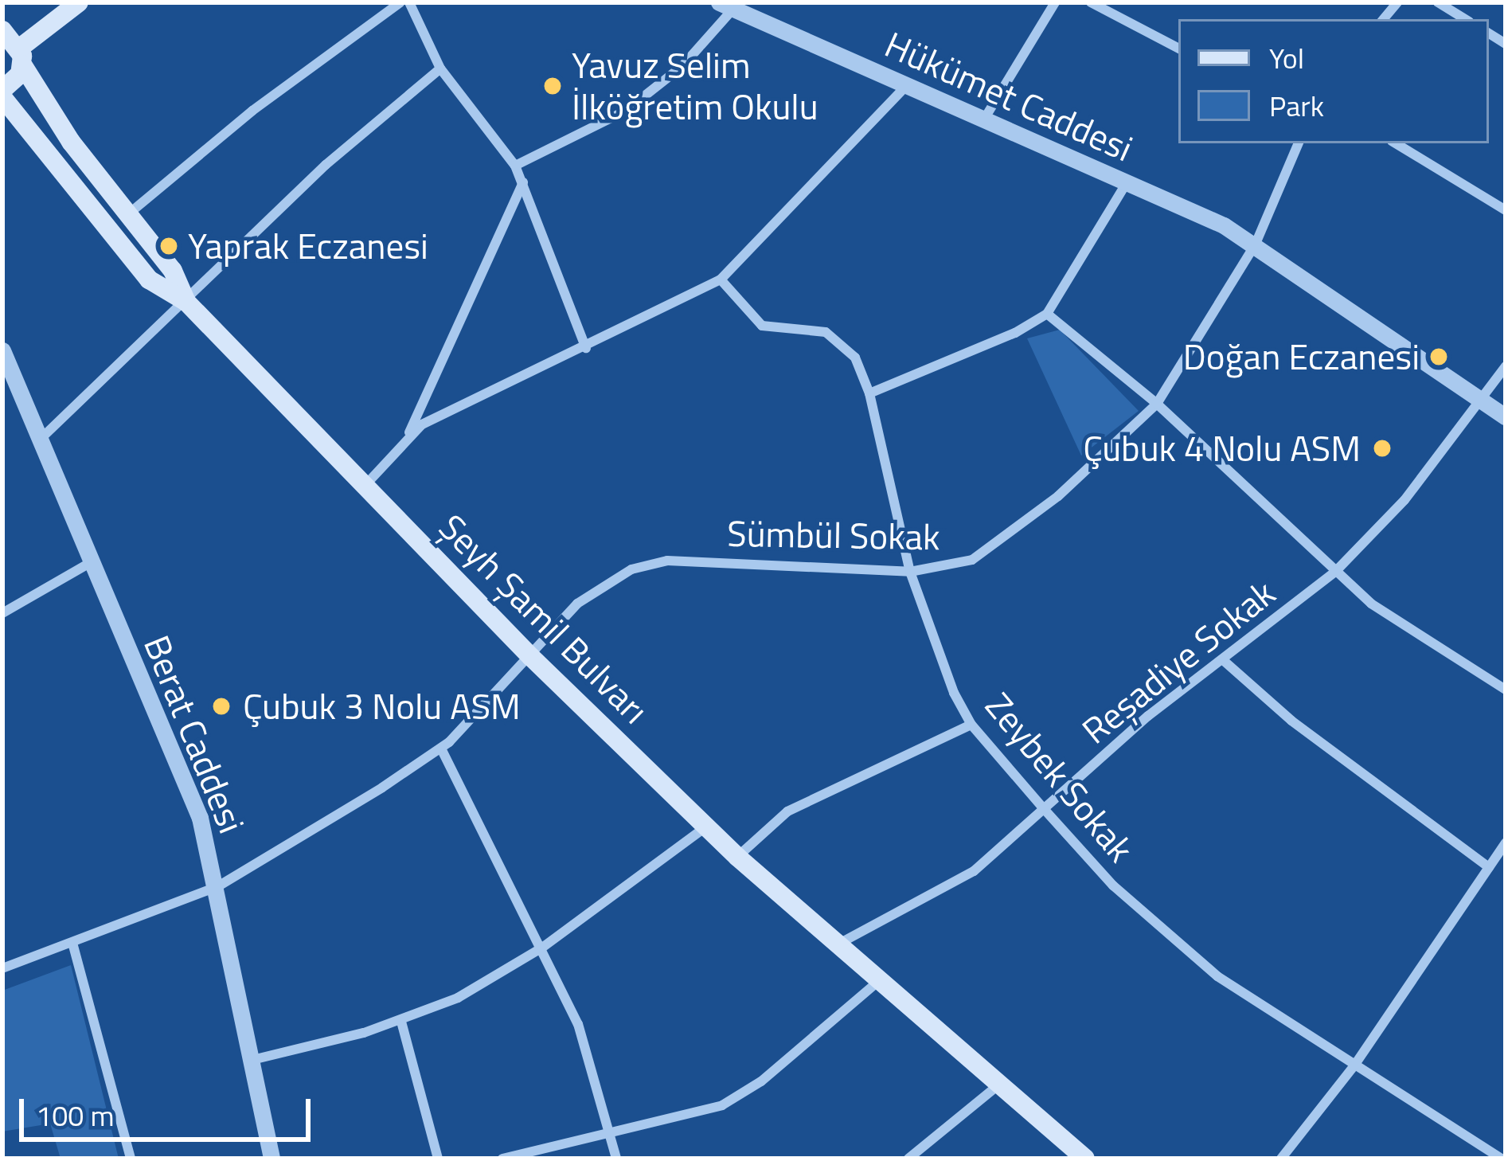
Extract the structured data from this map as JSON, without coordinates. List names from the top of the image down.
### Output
{
  "streets": {
    "main road": ["Şeyh Şamil Bulvarı"],
    "street": [
      "Hükümet Caddesi",
      "Sümbül Sokak",
      "Reşadiye Sokak",
      "Berat Caddesi",
      "Zeybek Sokak"
    ]
  },
  "crossings": [
    ["Hükümet Caddesi", "Sümbül Sokak"],
    ["Hükümet Caddesi", "Reşadiye Sokak"],
    ["Sümbül Sokak", "Şeyh Şamil Bulvarı"],
    ["Sümbül Sokak", "Berat Caddesi"],
    ["Sümbül Sokak", "Zeybek Sokak"],
    ["Şeyh Şamil Bulvarı", "Reşadiye Sokak"],
    ["Reşadiye Sokak", "Zeybek Sokak"]
  ],
  "places": [
    "Yavuz Selim İlköğretim Okulu",
    "Yaprak Eczanesi",
    "Doğan Eczanesi",
    "Çubuk 4 Nolu ASM",
    "Çubuk 3 Nolu ASM"
  ],
  "legend": ["Yol", "Park"],
  "scale_bar": "100 m"
}
